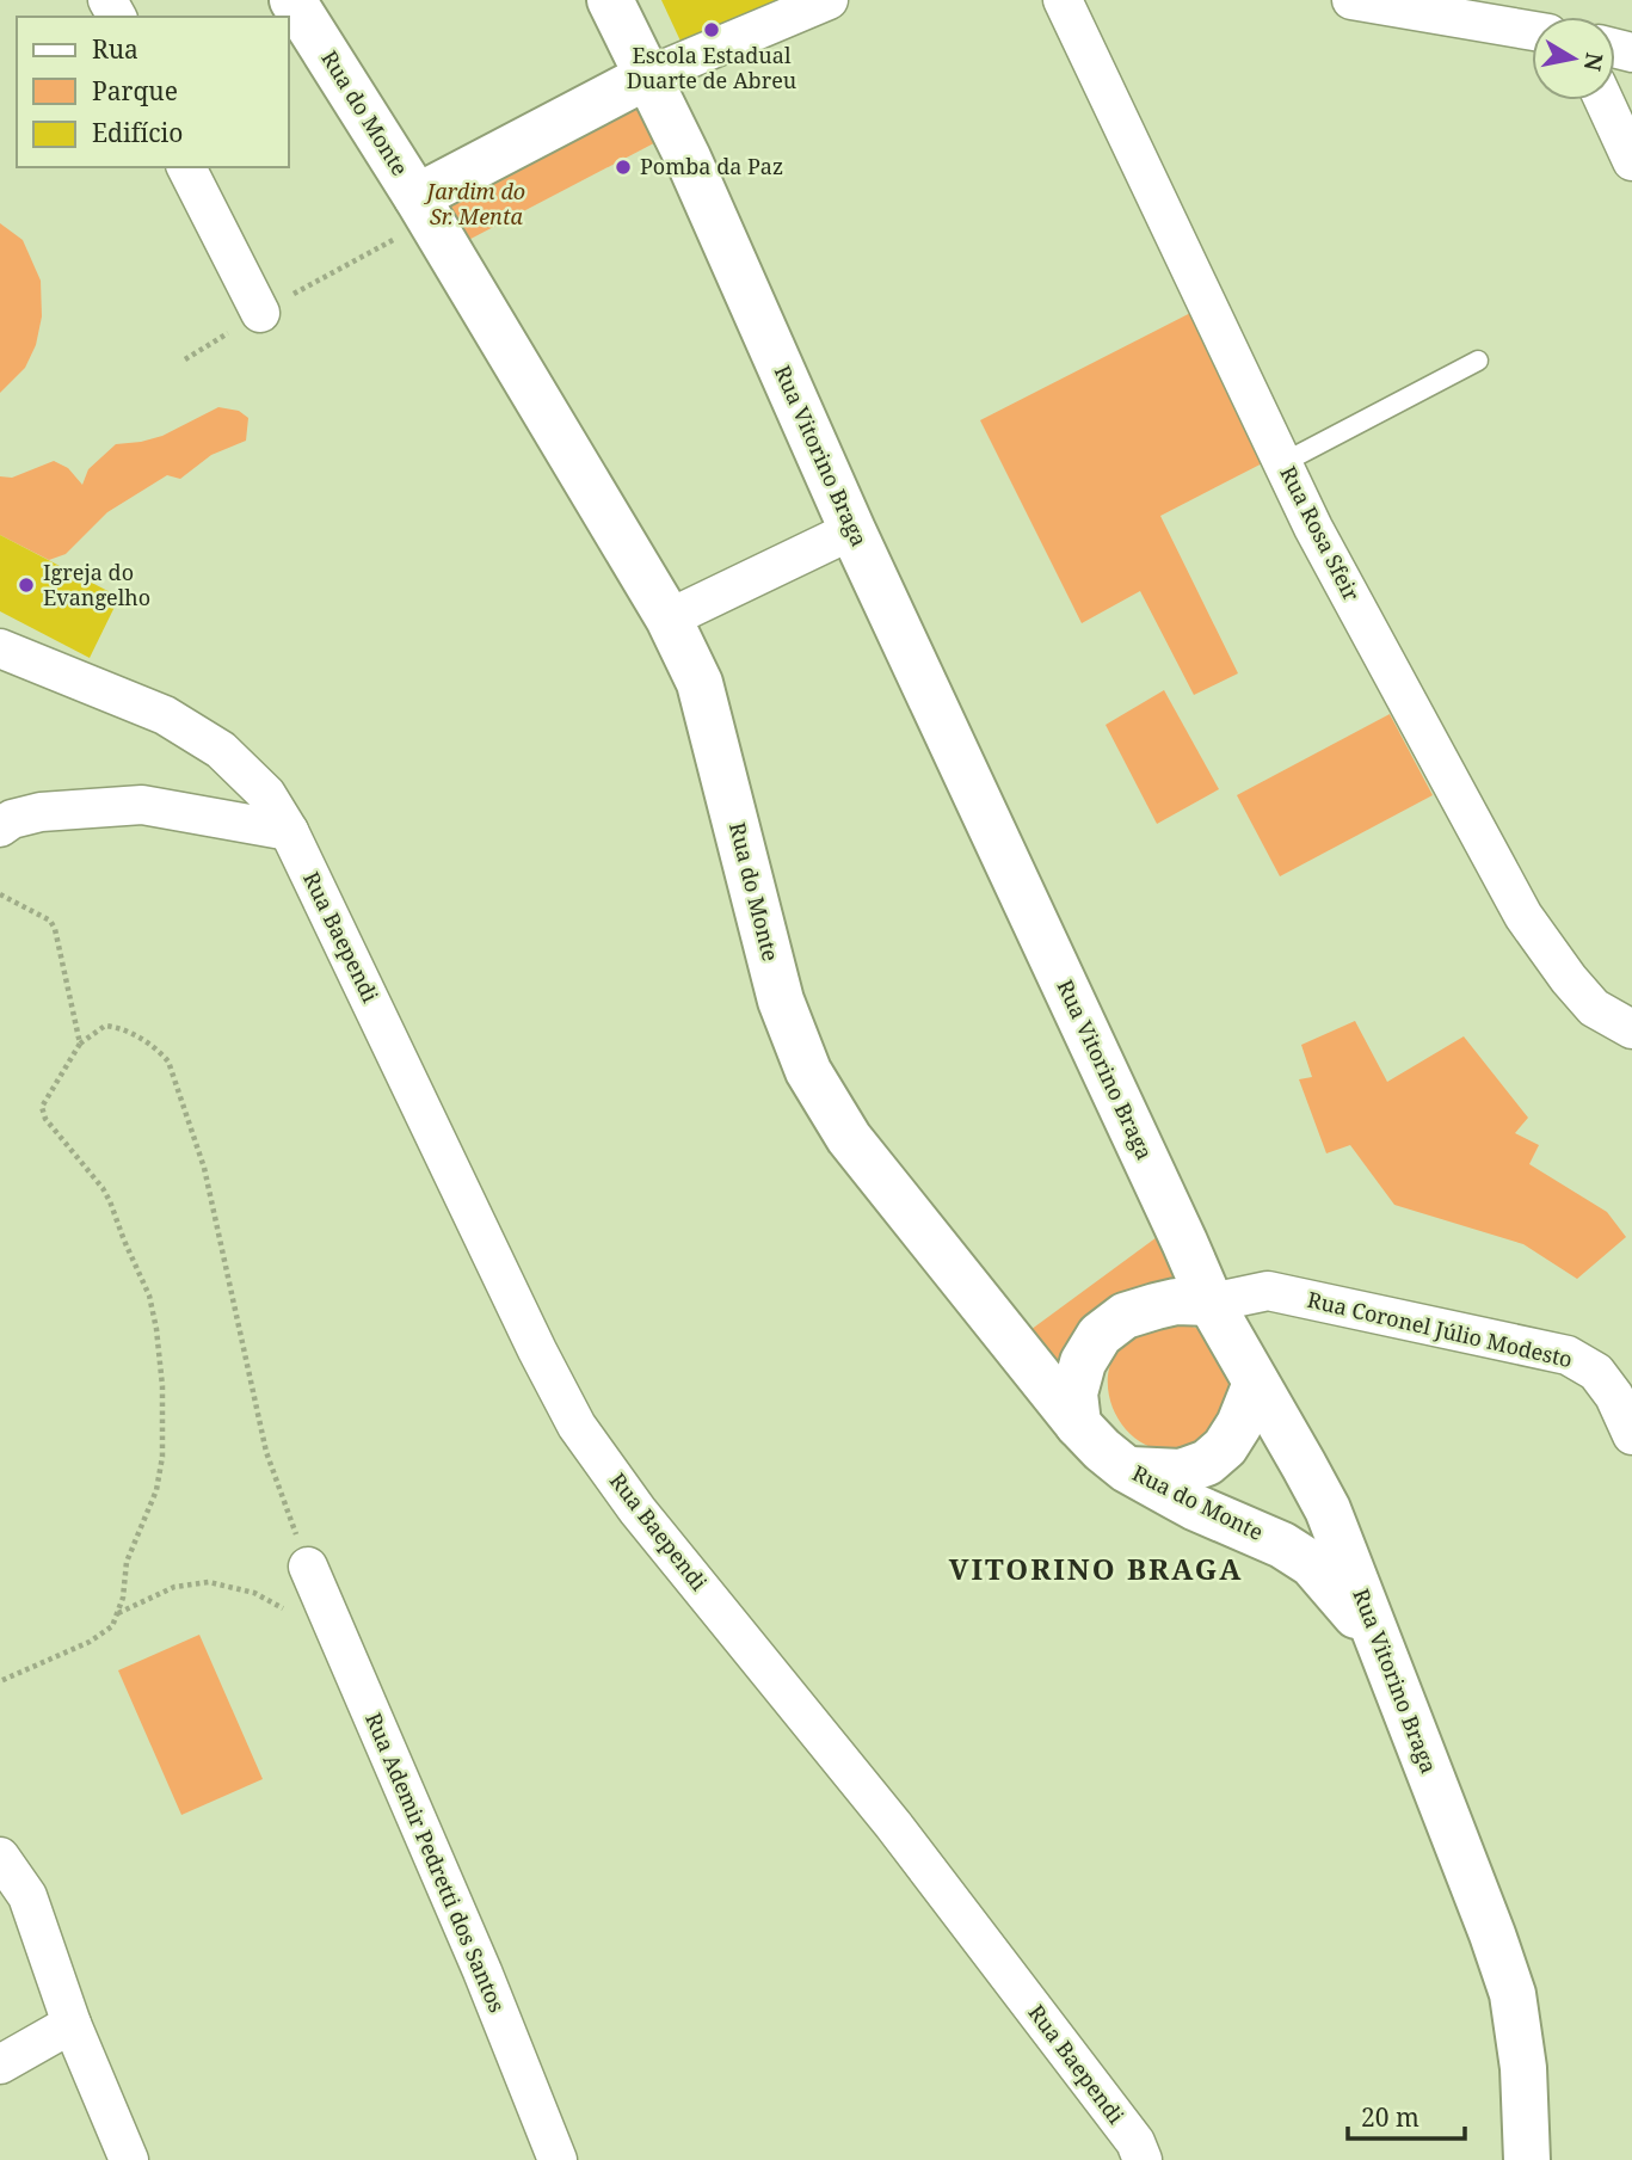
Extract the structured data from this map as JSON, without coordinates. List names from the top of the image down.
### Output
{
  "streets": {
    "main road": ["Rua do Monte", "Rua Vitorino Braga"],
    "street": [
      "Rua Rosa Sfeir",
      "Rua Baependi",
      "Rua Coronel Júlio Modesto",
      "Rua Ademir Pedretti dos Santos"
    ]
  },
  "crossings": [
    ["Rua do Monte", "Rua Vitorino Braga"],
    ["Rua do Monte", "Rua Coronel Júlio Modesto"],
    ["Rua Vitorino Braga", "Rua Coronel Júlio Modesto"]
  ],
  "districts": ["VITORINO BRAGA"],
  "parks": ["Jardim do Sr. Menta"],
  "places": ["Escola Estadual Duarte de Abreu", "Pomba da Paz", "Igreja do Evangelho"],
  "legend": ["Rua", "Parque", "Edifício"],
  "scale_bar": "20 m",
  "north": "right"
}
